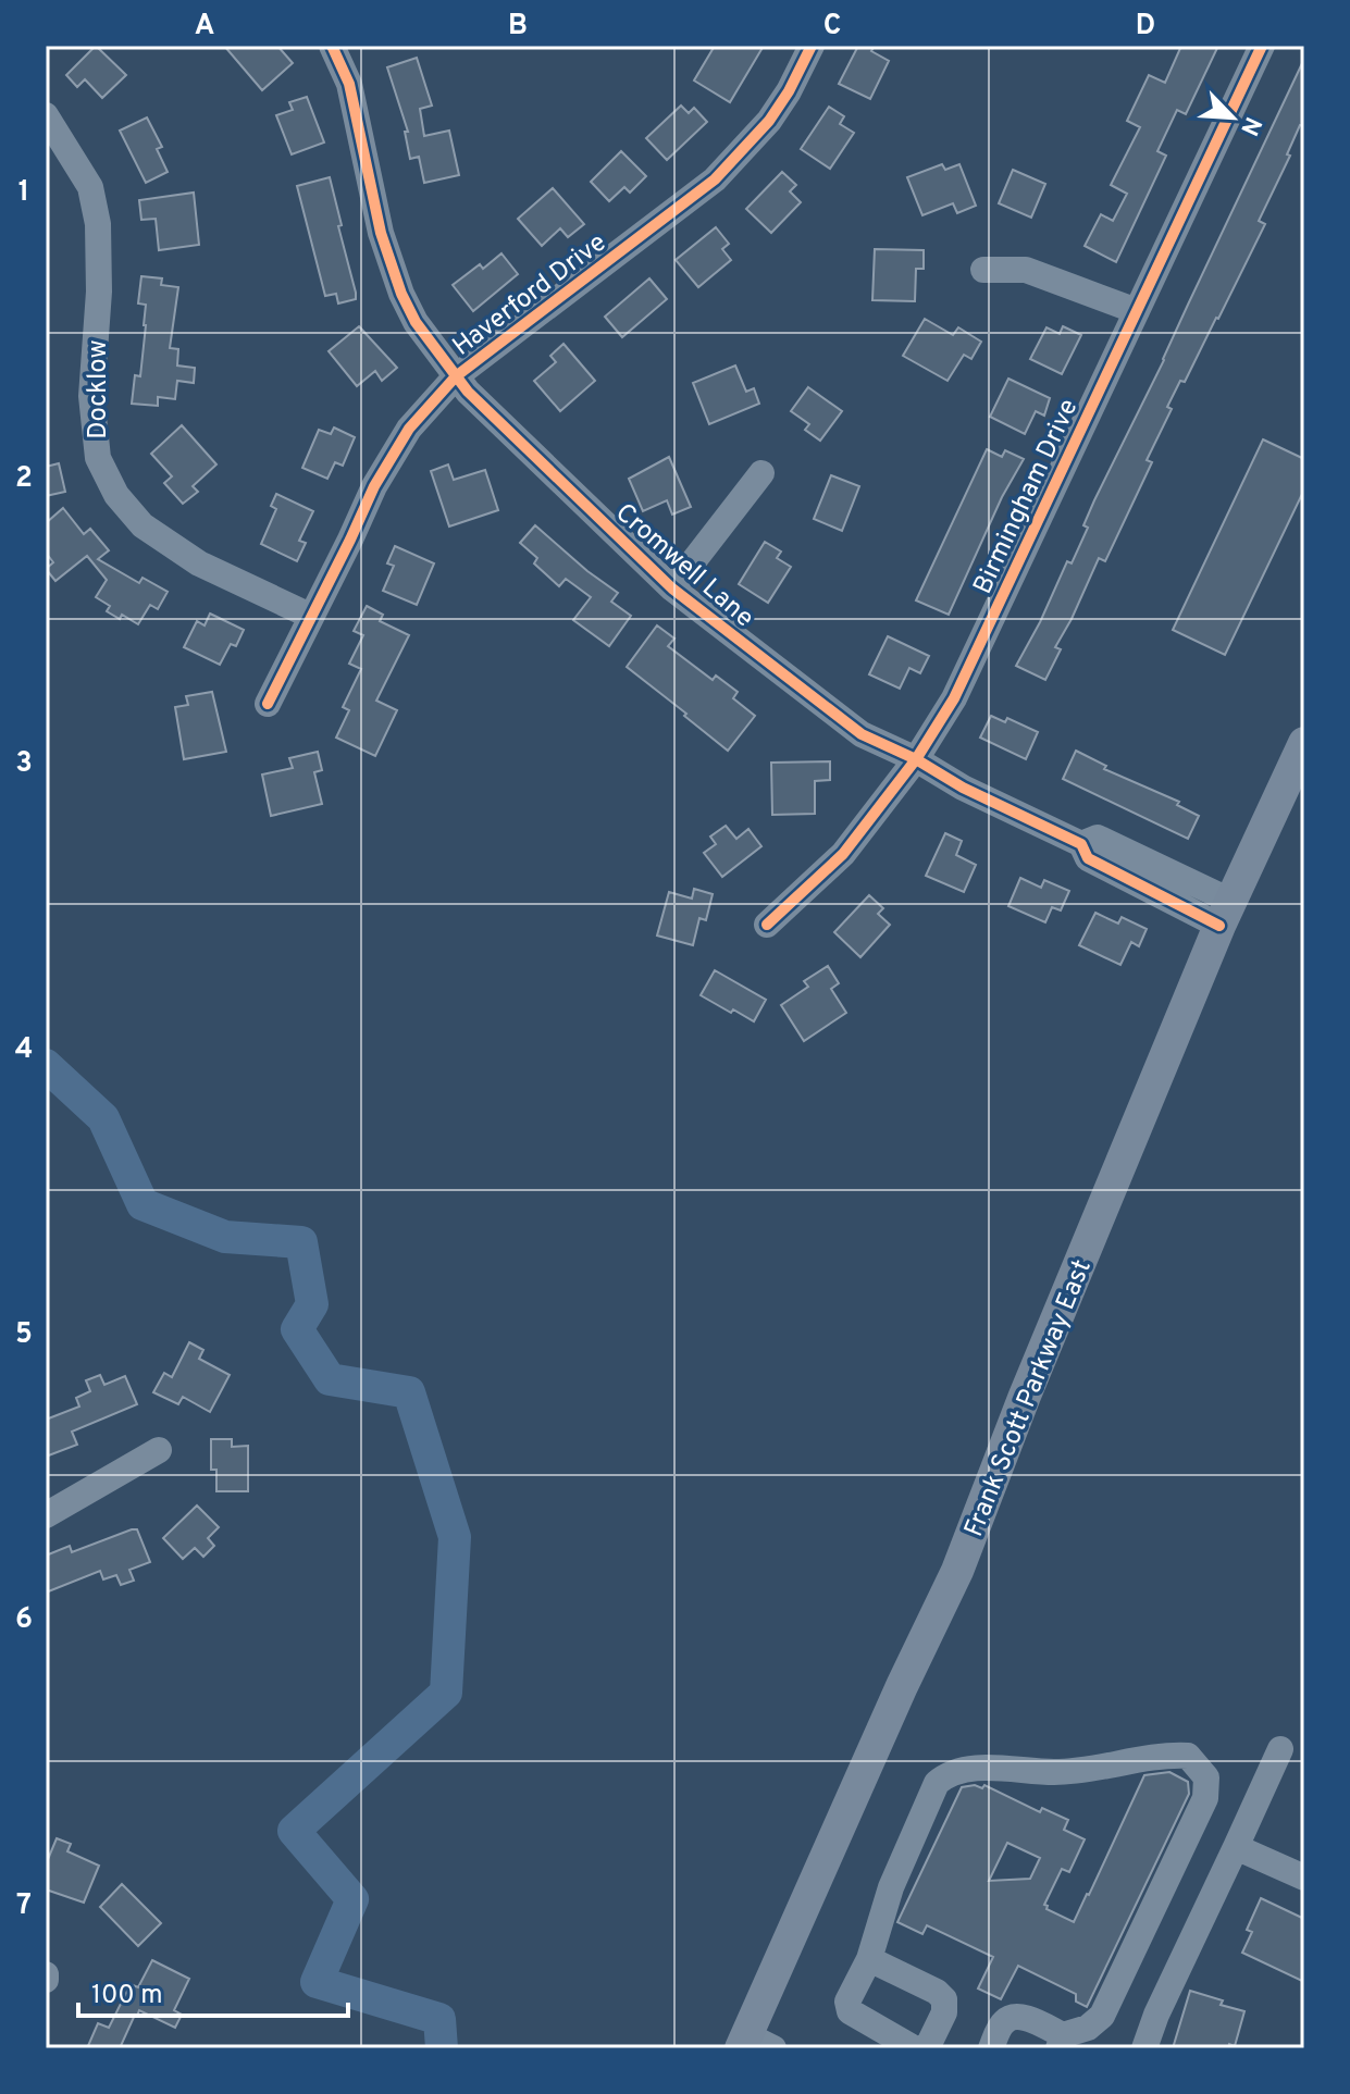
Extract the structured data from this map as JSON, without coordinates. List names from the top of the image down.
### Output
{
  "streets": {
    "main road": ["Frank Scott Parkway East"],
    "street": [
      "Haverford Drive",
      "Docklow",
      "Birmingham Drive",
      "Cromwell Lane"
    ]
  },
  "crossings": [
    ["Haverford Drive", "Docklow"],
    ["Haverford Drive", "Cromwell Lane"],
    ["Birmingham Drive", "Cromwell Lane"],
    ["Cromwell Lane", "Frank Scott Parkway East"]
  ],
  "scale_bar": "100 m",
  "north": "bottom right",
  "grid": {
    "columns": [
      "A",
      "B",
      "C",
      "D"
    ],
    "rows": [
      "1",
      "2",
      "3",
      "4",
      "5",
      "6",
      "7"
    ]
  }
}
